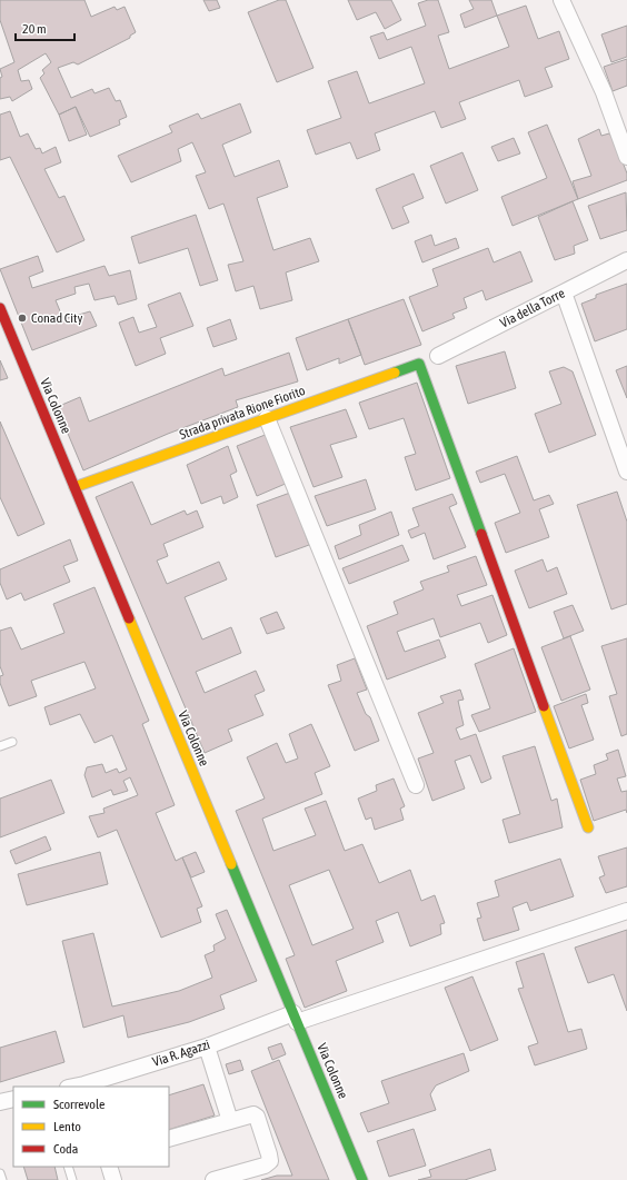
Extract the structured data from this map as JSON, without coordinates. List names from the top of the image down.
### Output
{
  "streets": {
    "main road": ["Via Colonne", "Strada privata Rione Fiorito"],
    "street": ["Via della Torre", "Via R. Agazzi"]
  },
  "crossings": [
    ["Via Colonne", "Strada privata Rione Fiorito"],
    ["Via Colonne", "Via R. Agazzi"]
  ],
  "places": ["Conad City"],
  "legend": ["Scorrevole", "Lento", "Coda"],
  "scale_bar": "20 m"
}
